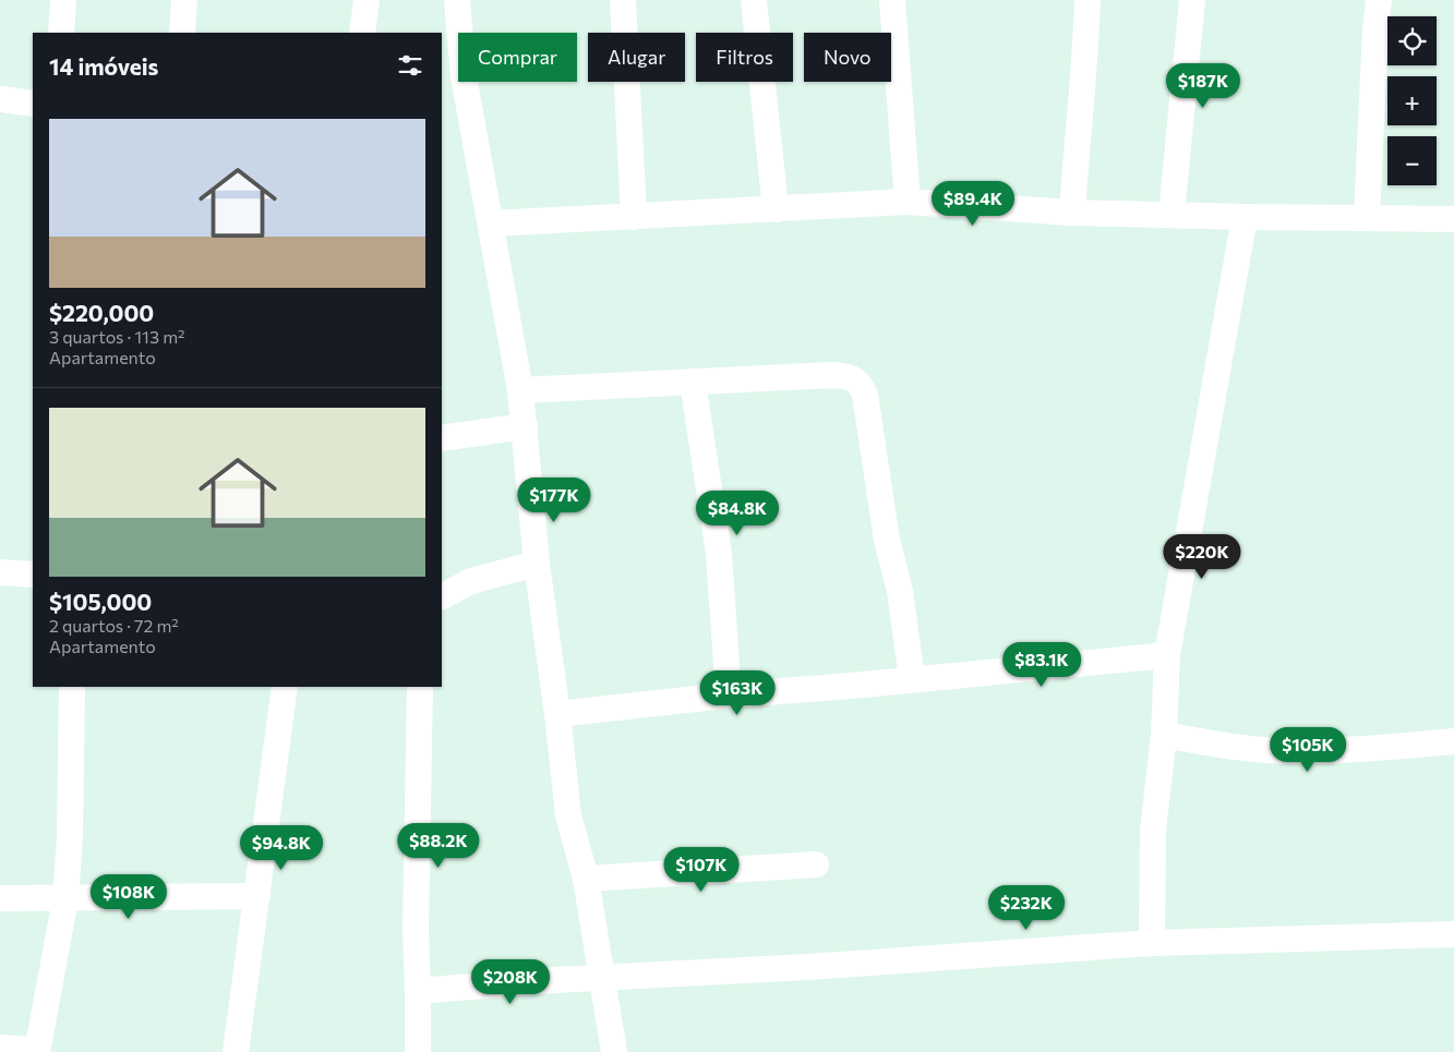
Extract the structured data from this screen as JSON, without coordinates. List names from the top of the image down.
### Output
{
  "page": {
    "map_buttons": ["+", "−"],
    "chip": [
      "Comprar",
      "Alugar",
      "Filtros",
      "Novo"
    ],
    "heading": "14 imóveis",
    "price": [
      "$187K",
      "$89.4K",
      "$177K",
      "$84.8K",
      "$220K",
      "$83.1K",
      "$163K",
      "$105K",
      "$88.2K",
      "$94.8K",
      "$107K",
      "$108K",
      "$232K",
      "$208K"
    ],
    "list": [
      {
        "name": "$220,000",
        "note": "3 quartos · 113 m² · Apartamento"
      },
      {
        "name": "$105,000",
        "note": "2 quartos · 72 m² · Apartamento"
      }
    ]
  }
}
